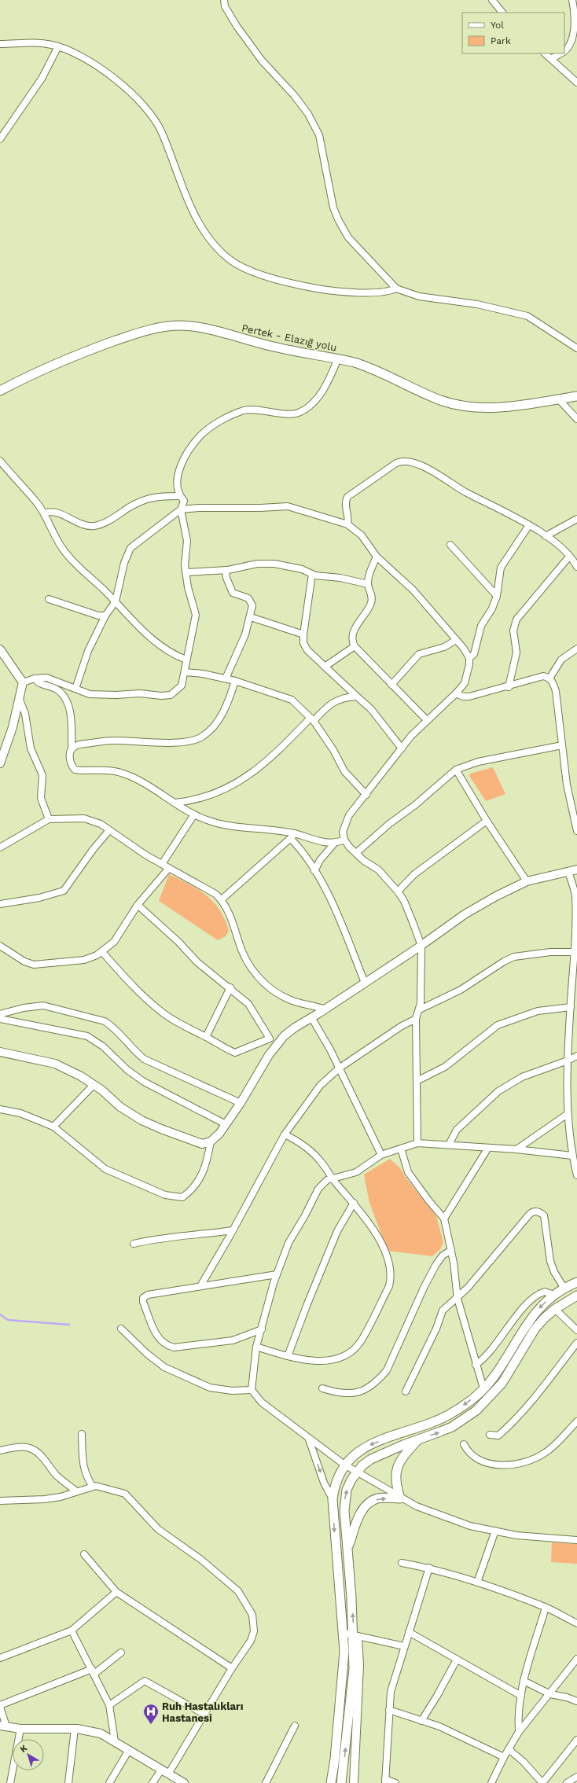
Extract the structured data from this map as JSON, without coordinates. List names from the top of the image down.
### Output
{
  "streets": {
    "main road": ["Pertek - Elazığ yolu"]
  },
  "places": {
    "hospital": ["Ruh Hastalıkları Hastanesi"]
  },
  "legend": ["Yol", "Park"],
  "north": "top left"
}
